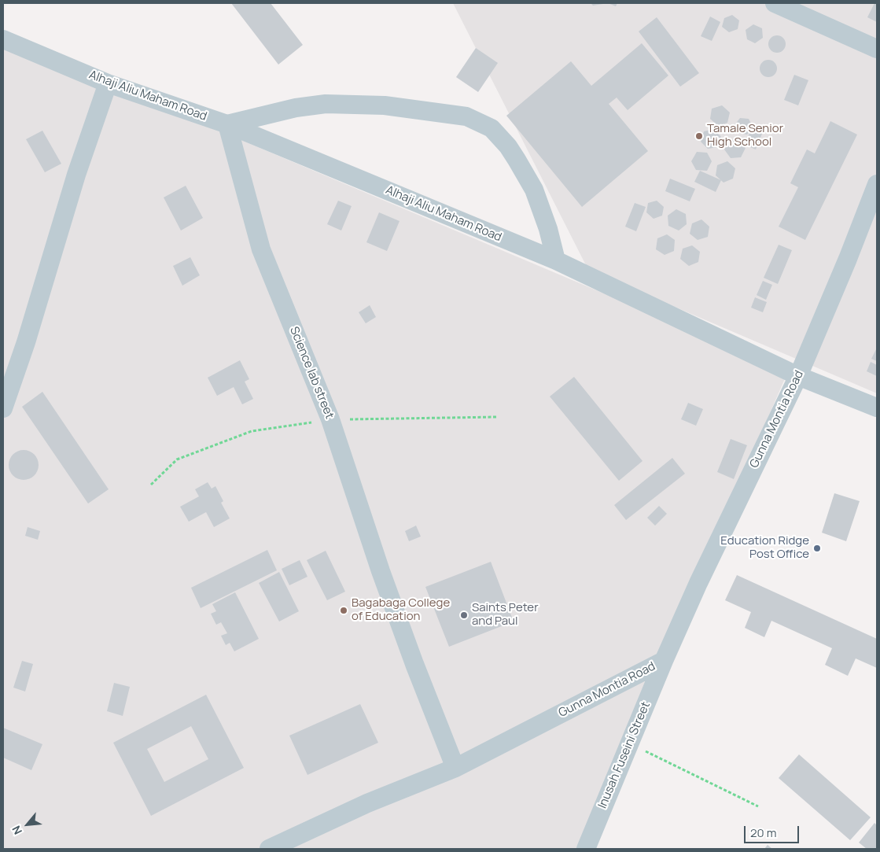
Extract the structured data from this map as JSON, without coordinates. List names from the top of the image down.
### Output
{
  "streets": {
    "street": [
      "Alhaji Aliu Maham Road",
      "Science lab street",
      "Gunna Montia Road",
      "Inusah Fuseini Street"
    ]
  },
  "crossings": [
    ["Alhaji Aliu Maham Road", "Science lab street"],
    ["Alhaji Aliu Maham Road", "Gunna Montia Road"],
    ["Science lab street", "Gunna Montia Road"],
    ["Gunna Montia Road", "Inusah Fuseini Street"]
  ],
  "places": [
    "Tamale Senior High School",
    "Education Ridge Post Office",
    "Bagabaga College of Education",
    "Saints Peter and Paul"
  ],
  "scale_bar": "20 m",
  "north": "bottom left"
}
